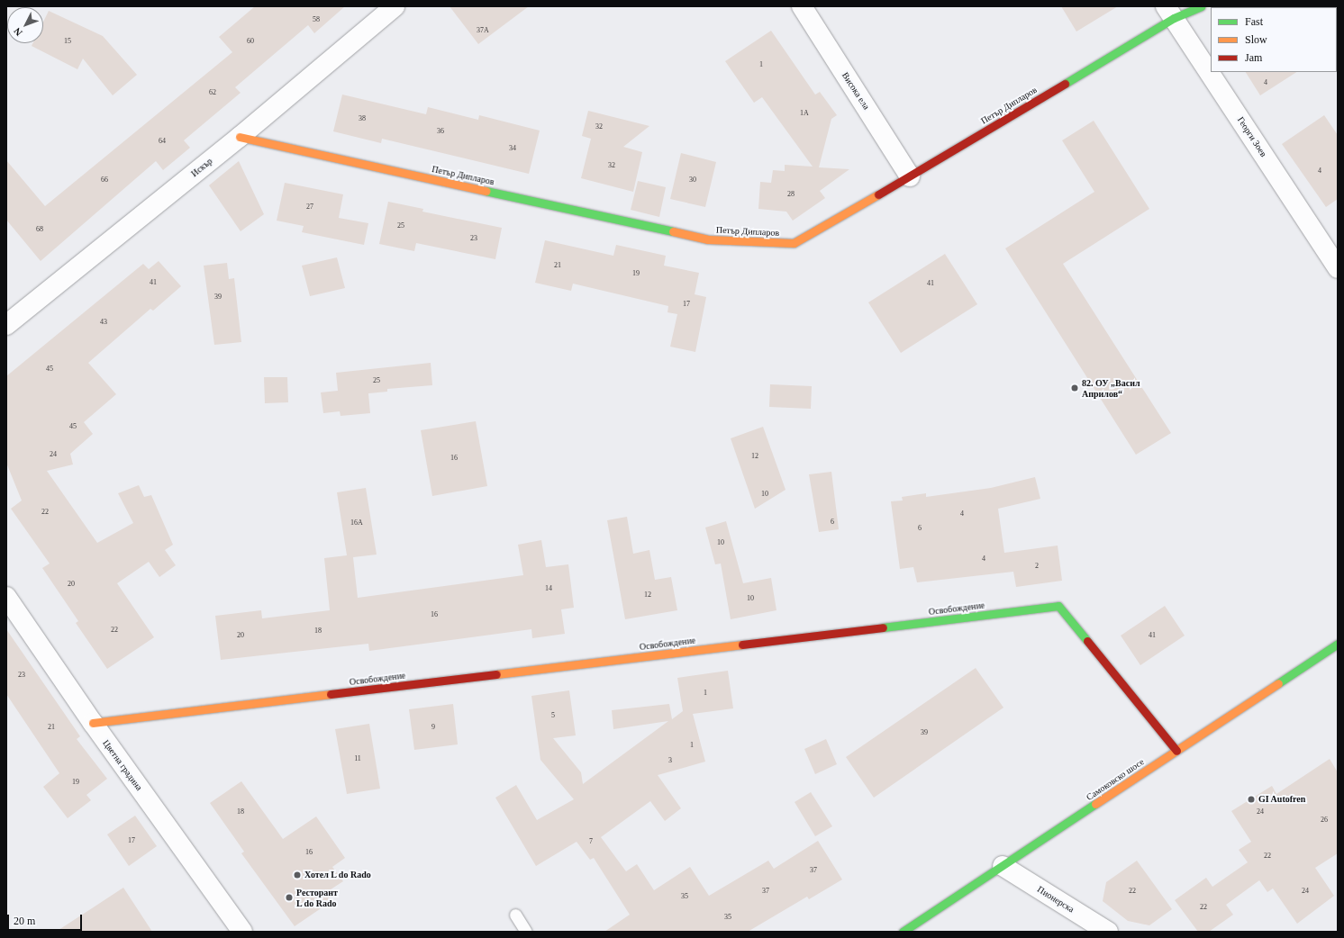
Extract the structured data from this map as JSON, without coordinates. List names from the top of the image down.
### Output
{
  "streets": {
    "street": [
      "Висока ела",
      "Петър Дипларов",
      "Георги Зоев",
      "Искър",
      "Освобождение",
      "Цветна градина",
      "Самоковско шосе",
      "Пионерска"
    ]
  },
  "crossings": [
    ["Висока ела", "Петър Дипларов"],
    ["Петър Дипларов", "Георги Зоев"],
    ["Петър Дипларов", "Искър"],
    ["Освобождение", "Цветна градина"],
    ["Освобождение", "Самоковско шосе"],
    ["Самоковско шосе", "Пионерска"]
  ],
  "places": [
    "82. ОУ „Васил Априлов“",
    "GI Autofren",
    "Хотел L do Rado",
    "Ресторант L do Rado"
  ],
  "house_numbers": [
    "58",
    "37А",
    "15",
    "60",
    "1",
    "4",
    "62",
    "1А",
    "38",
    "32",
    "36",
    "64",
    "34",
    "32",
    "4",
    "66",
    "30",
    "28",
    "27",
    "25",
    "68",
    "23",
    "21",
    "19",
    "41",
    "41",
    "39",
    "17",
    "43",
    "45",
    "25",
    "45",
    "24",
    "12",
    "16",
    "10",
    "22",
    "4",
    "6",
    "16А",
    "6",
    "10",
    "4",
    "2",
    "20",
    "14",
    "12",
    "10",
    "16",
    "22",
    "18",
    "20",
    "41",
    "23",
    "1",
    "5",
    "21",
    "9",
    "39",
    "1",
    "11",
    "3",
    "19",
    "18",
    "24",
    "26",
    "17",
    "7",
    "16",
    "22",
    "37",
    "37",
    "22",
    "24",
    "35",
    "22",
    "35"
  ],
  "legend": ["Fast", "Slow", "Jam"],
  "scale_bar": "20 m",
  "north": "bottom left"
}
